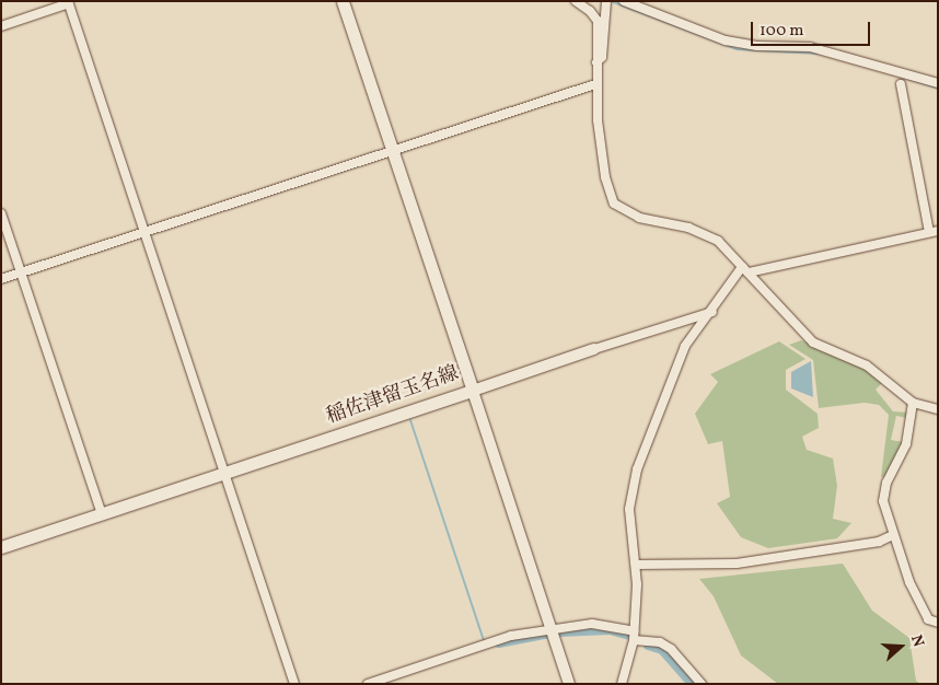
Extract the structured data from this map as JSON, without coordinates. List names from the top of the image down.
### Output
{
  "streets": {
    "main road": ["稲佐津留玉名線"]
  },
  "scale_bar": "100 m",
  "north": "right"
}
